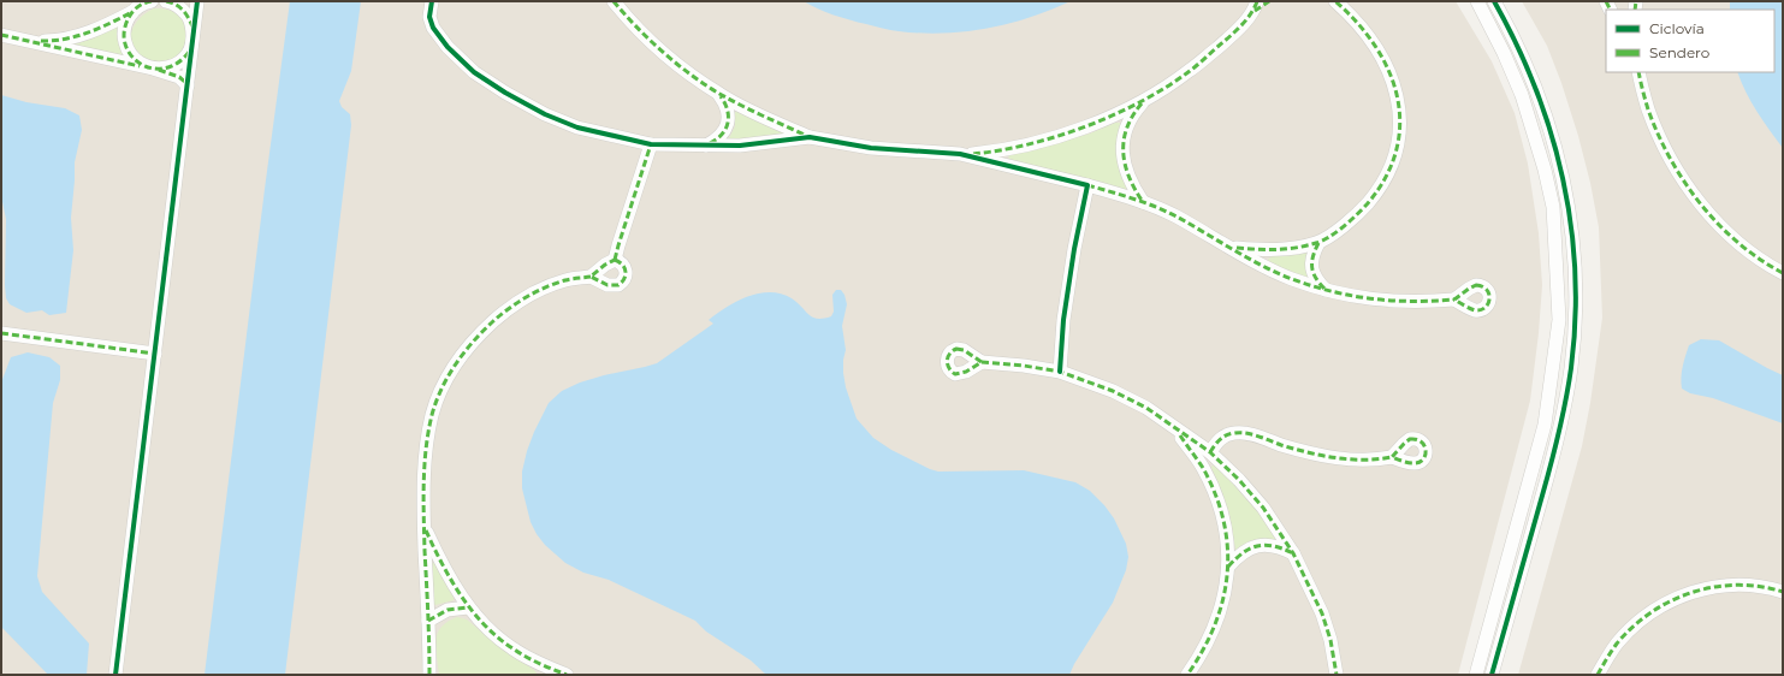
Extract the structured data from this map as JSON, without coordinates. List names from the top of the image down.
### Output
{
  "legend": ["Ciclovía", "Sendero"]
}
